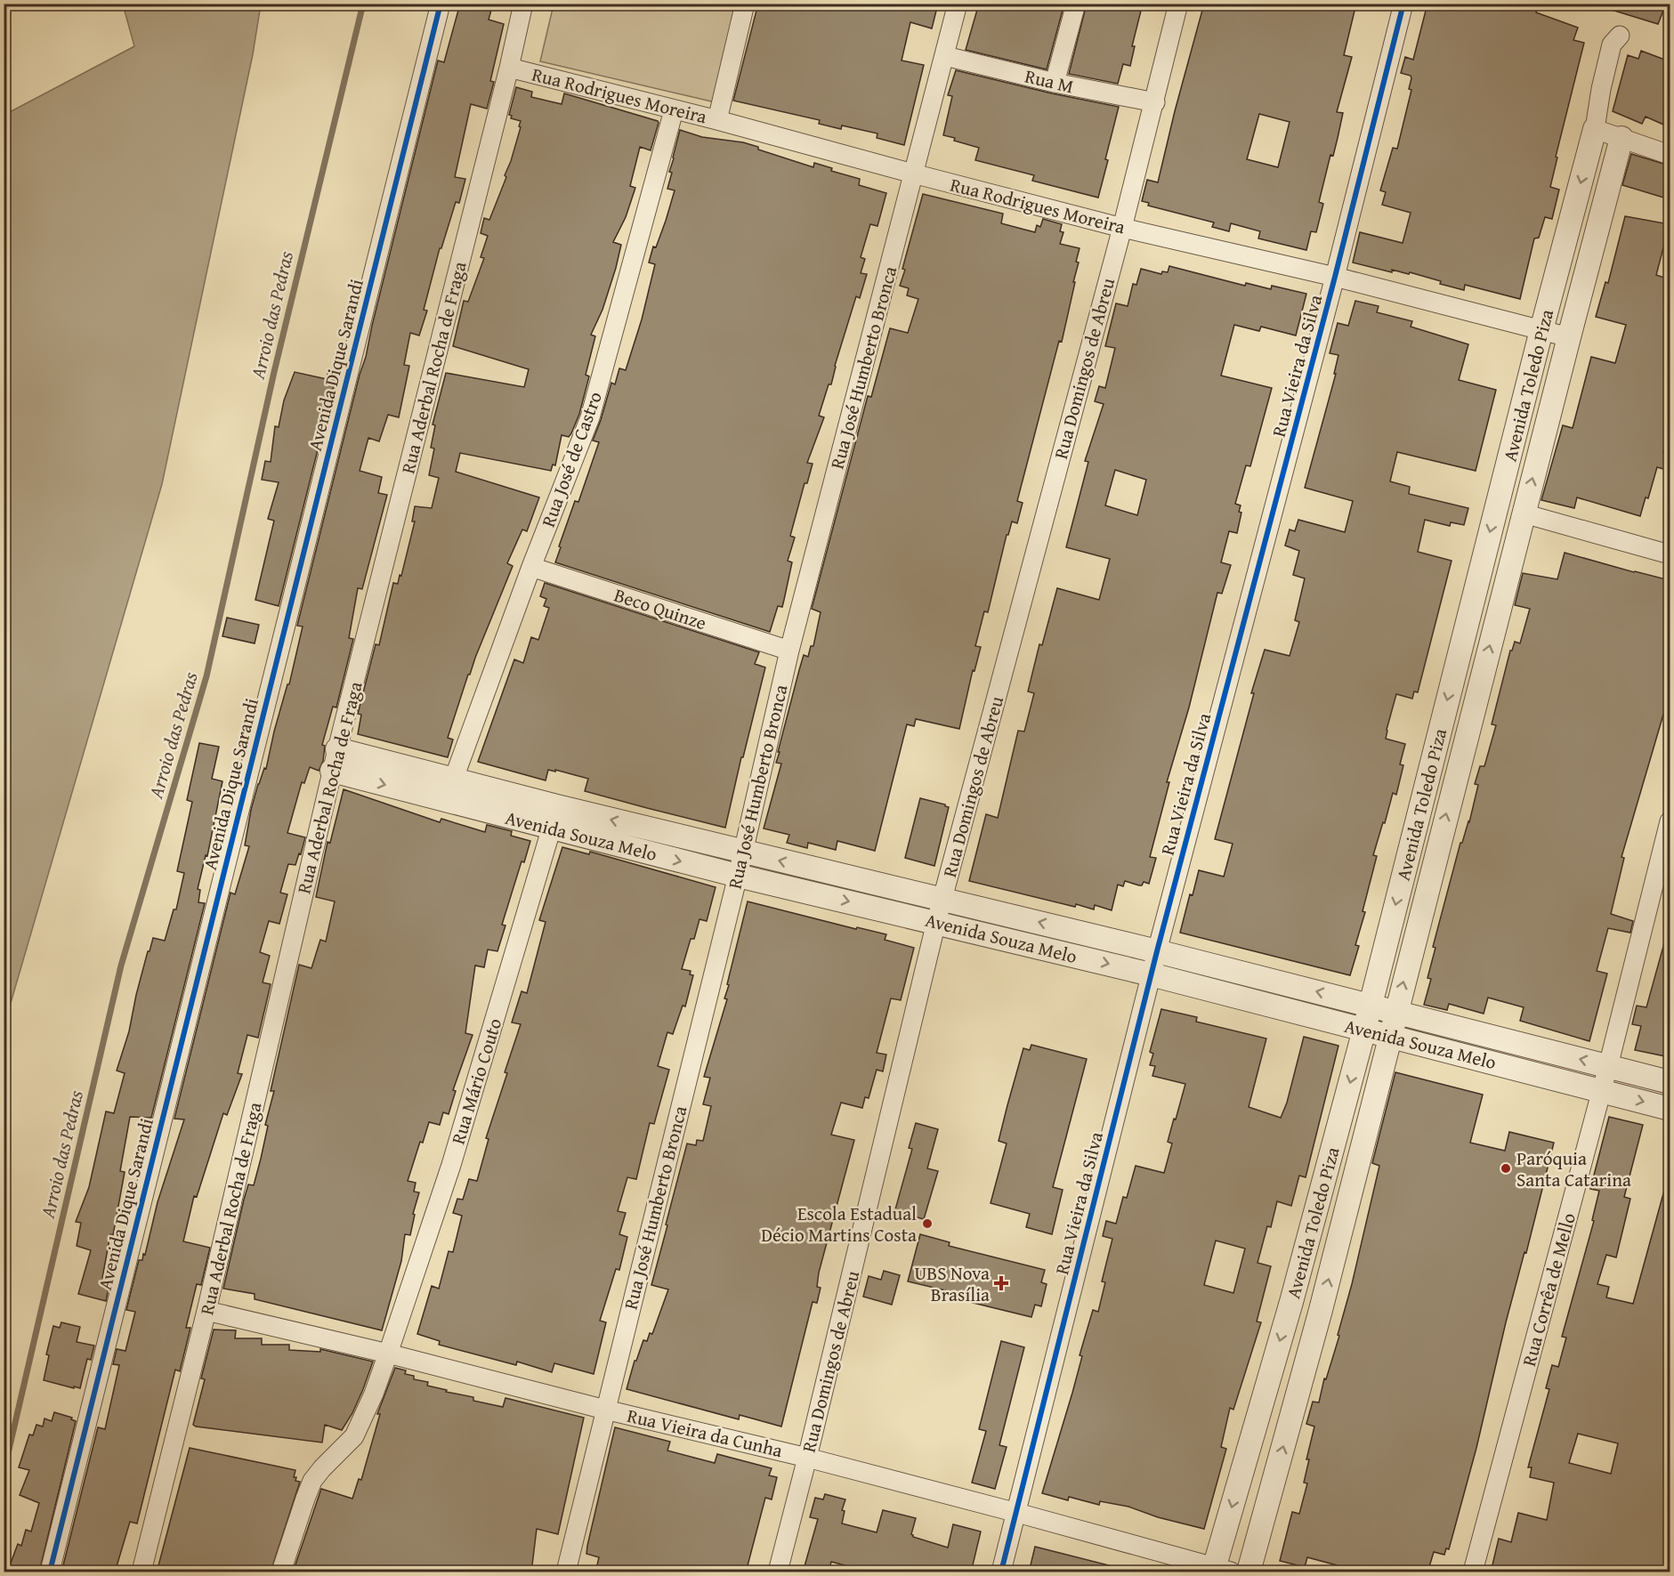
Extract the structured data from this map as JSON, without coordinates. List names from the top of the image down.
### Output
{
  "streets": {
    "street": [
      "Rua M",
      "Rua Rodrigues Moreira",
      "Avenida Dique Sarandi",
      "Rua Vieira da Silva",
      "Rua Aderbal Rocha de Fraga",
      "Rua José Humberto Bronca",
      "Rua Domingos de Abreu",
      "Avenida Toledo Piza",
      "Rua José de Castro",
      "Beco Quinze",
      "Avenida Souza Melo",
      "Rua Mário Couto",
      "Rua Corrêa de Mello",
      "Rua Vieira da Cunha"
    ]
  },
  "crossings": [
    ["Rua M", "Rua José Humberto Bronca"],
    ["Rua M", "Rua Domingos de Abreu"],
    ["Rua Rodrigues Moreira", "Rua Vieira da Silva"],
    ["Rua Rodrigues Moreira", "Rua Aderbal Rocha de Fraga"],
    ["Rua Rodrigues Moreira", "Rua José Humberto Bronca"],
    ["Rua Rodrigues Moreira", "Rua Domingos de Abreu"],
    ["Rua Rodrigues Moreira", "Avenida Toledo Piza"],
    ["Rua Rodrigues Moreira", "Rua José de Castro"],
    ["Rua Vieira da Silva", "Avenida Souza Melo"],
    ["Rua Vieira da Silva", "Rua Vieira da Cunha"],
    ["Rua Aderbal Rocha de Fraga", "Avenida Souza Melo"],
    ["Rua Aderbal Rocha de Fraga", "Rua Vieira da Cunha"],
    ["Rua José Humberto Bronca", "Beco Quinze"],
    ["Rua José Humberto Bronca", "Avenida Souza Melo"],
    ["Rua José Humberto Bronca", "Rua Vieira da Cunha"],
    ["Rua Domingos de Abreu", "Avenida Souza Melo"],
    ["Rua Domingos de Abreu", "Rua Vieira da Cunha"],
    ["Avenida Toledo Piza", "Avenida Souza Melo"],
    ["Avenida Toledo Piza", "Rua Vieira da Cunha"],
    ["Rua José de Castro", "Beco Quinze"],
    ["Rua José de Castro", "Avenida Souza Melo"],
    ["Avenida Souza Melo", "Rua Mário Couto"],
    ["Avenida Souza Melo", "Rua Corrêa de Mello"],
    ["Rua Mário Couto", "Rua Vieira da Cunha"]
  ],
  "water": ["Arroio das Pedras"],
  "places": {
    "other": ["Paróquia Santa Catarina", "Escola Estadual Décio Martins Costa"],
    "health": ["UBS Nova Brasília"]
  }
}
